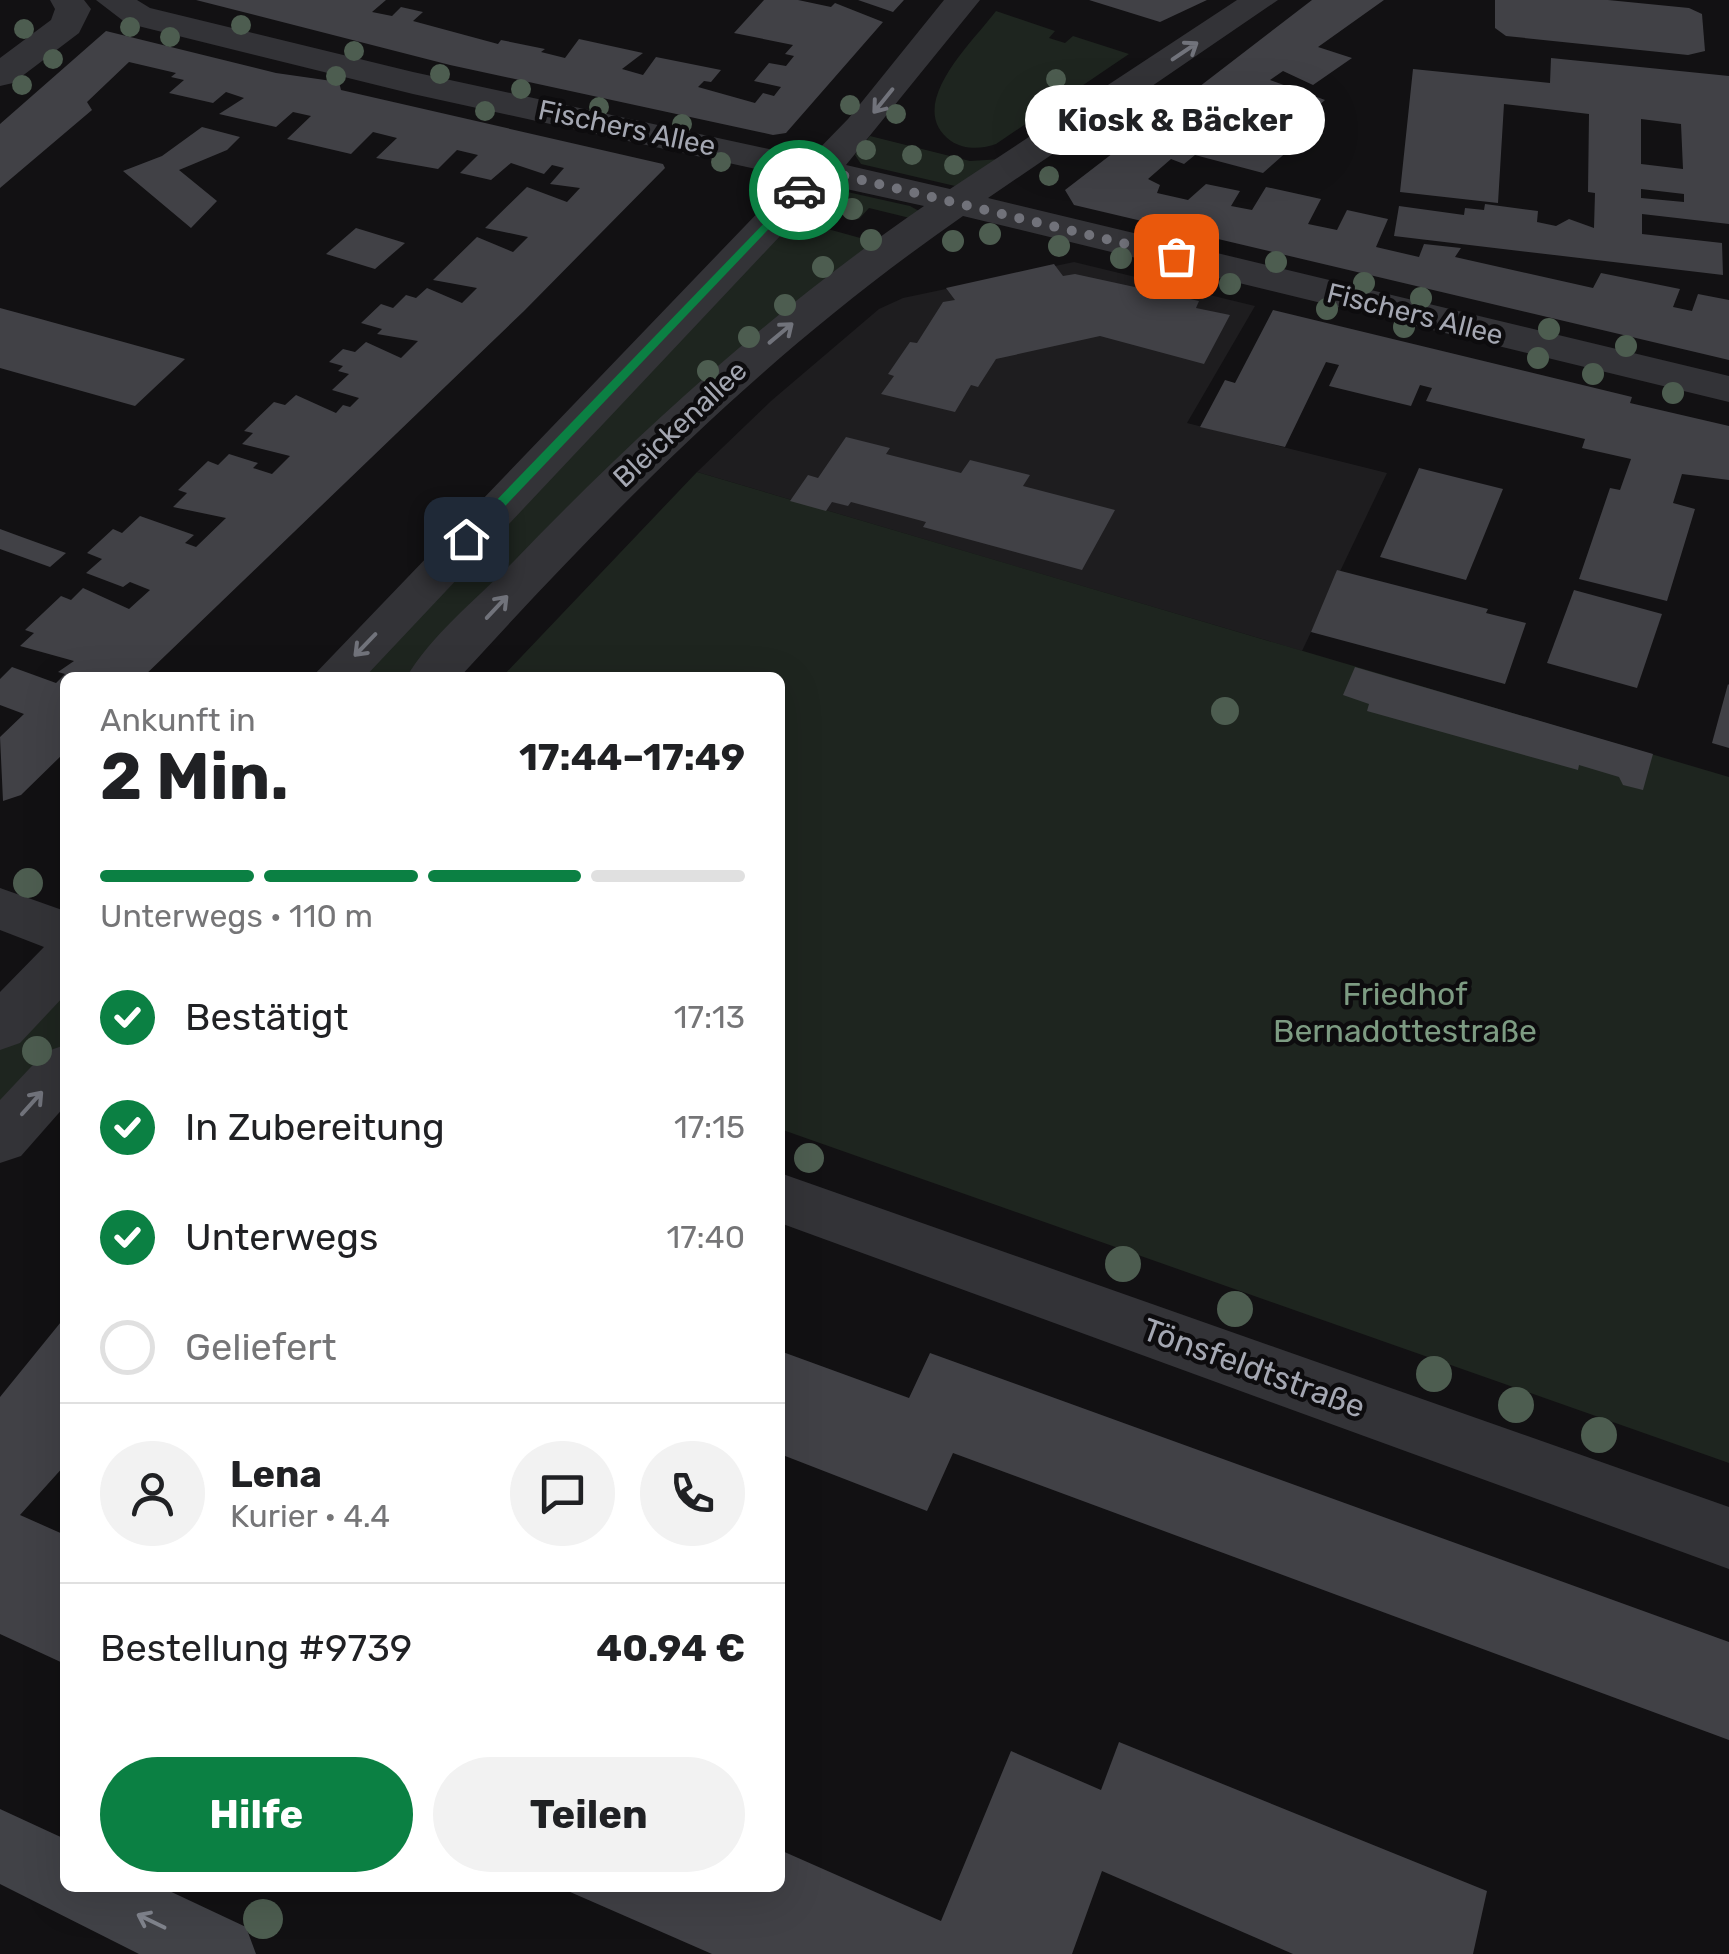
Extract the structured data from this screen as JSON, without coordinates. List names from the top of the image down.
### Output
{
  "streets": {
    "street": ["Fischers Allee", "Bleickenallee", "Tönsfeldtstraße"]
  },
  "crossings": [
    ["Fischers Allee", "Bleickenallee"]
  ],
  "parks": ["Friedhof Bernadottestraße"],
  "places": ["Kiosk & Bäcker"],
  "page": {
    "bubble": "Kiosk & Bäcker",
    "heading": ["2 Min.", "Ankunft in", "17:44–17:49"],
    "panel": [
      "Lena",
      "Kurier · 4.4",
      "Bestellung #9739",
      "40.94 €"
    ],
    "bar": "Unterwegs · 110 m",
    "list": [
      ["Bestätigt", "17:13"],
      ["In Zubereitung", "17:15"],
      ["Unterwegs", "17:40"],
      "Geliefert"
    ],
    "buttons": ["Hilfe", "Teilen"]
  }
}
